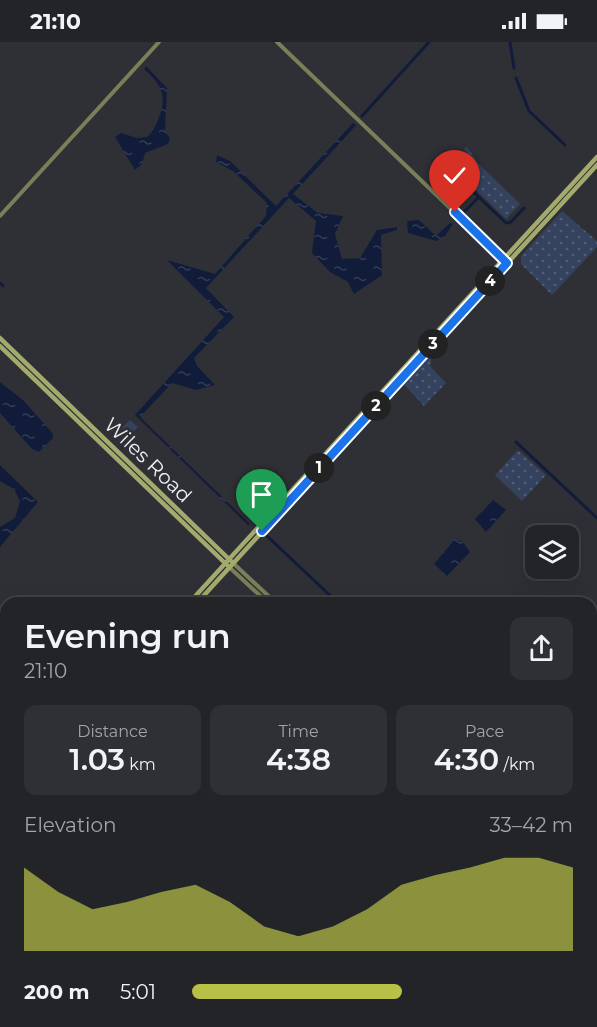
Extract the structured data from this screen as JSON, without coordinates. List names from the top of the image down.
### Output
{
  "streets": {
    "main road": ["Wiles Road"]
  },
  "page": {
    "status": "21:10",
    "pins": [
      "4",
      "3",
      "2",
      "1"
    ],
    "heading": ["Evening run", "21:10"],
    "stats": [
      ["Distance", "1.03 km"],
      ["Time", "4:38"],
      ["Pace", "4:30 /km"]
    ],
    "chart": ["Elevation", "33–42 m"],
    "list": [
      {
        "name": "200 m",
        "note": "5:01"
      }
    ]
  }
}
